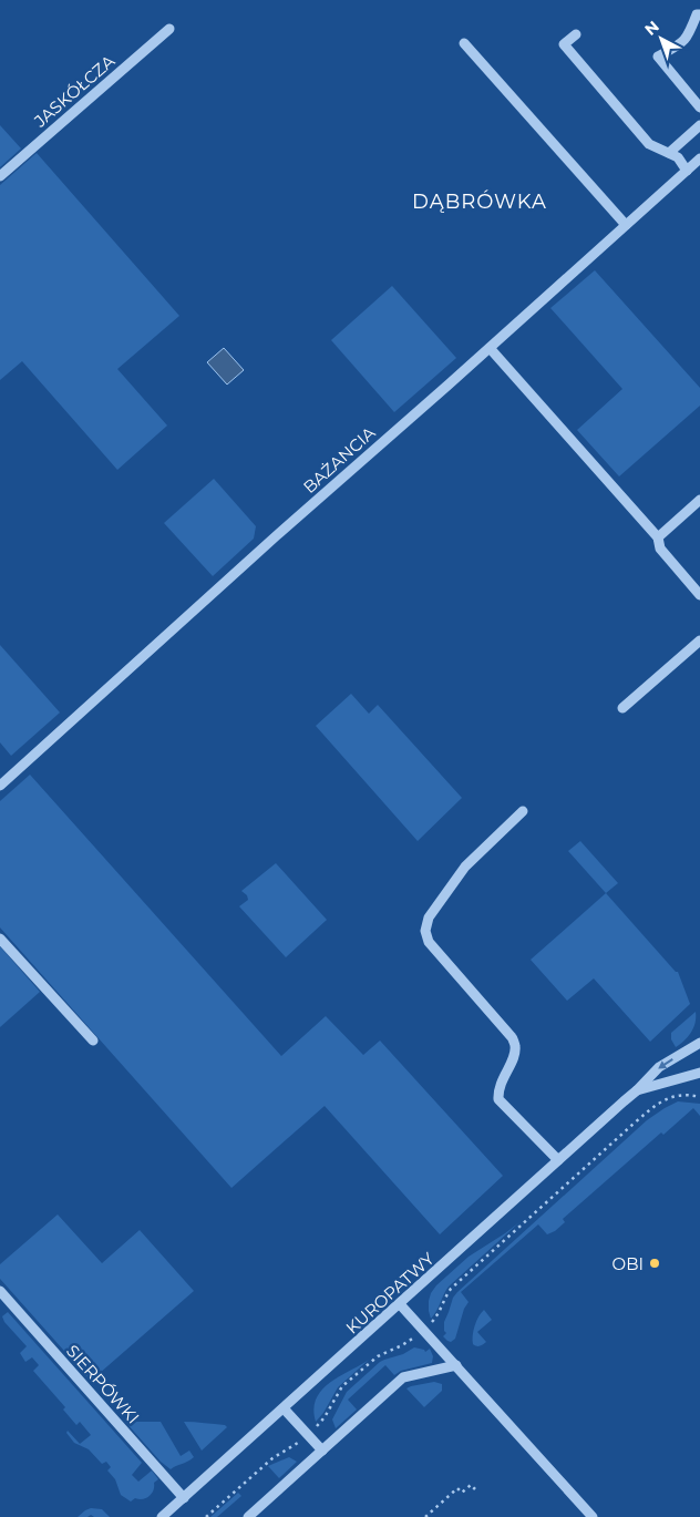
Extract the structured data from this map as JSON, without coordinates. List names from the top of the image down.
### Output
{
  "streets": {
    "street": [
      "JASKÓŁCZA",
      "BAŻANCIA",
      "KUROPATWY",
      "SIERPÓWKI"
    ]
  },
  "crossings": [
    ["KUROPATWY", "SIERPÓWKI"]
  ],
  "districts": ["DĄBRÓWKA"],
  "places": ["OBI"],
  "north": "top left"
}
